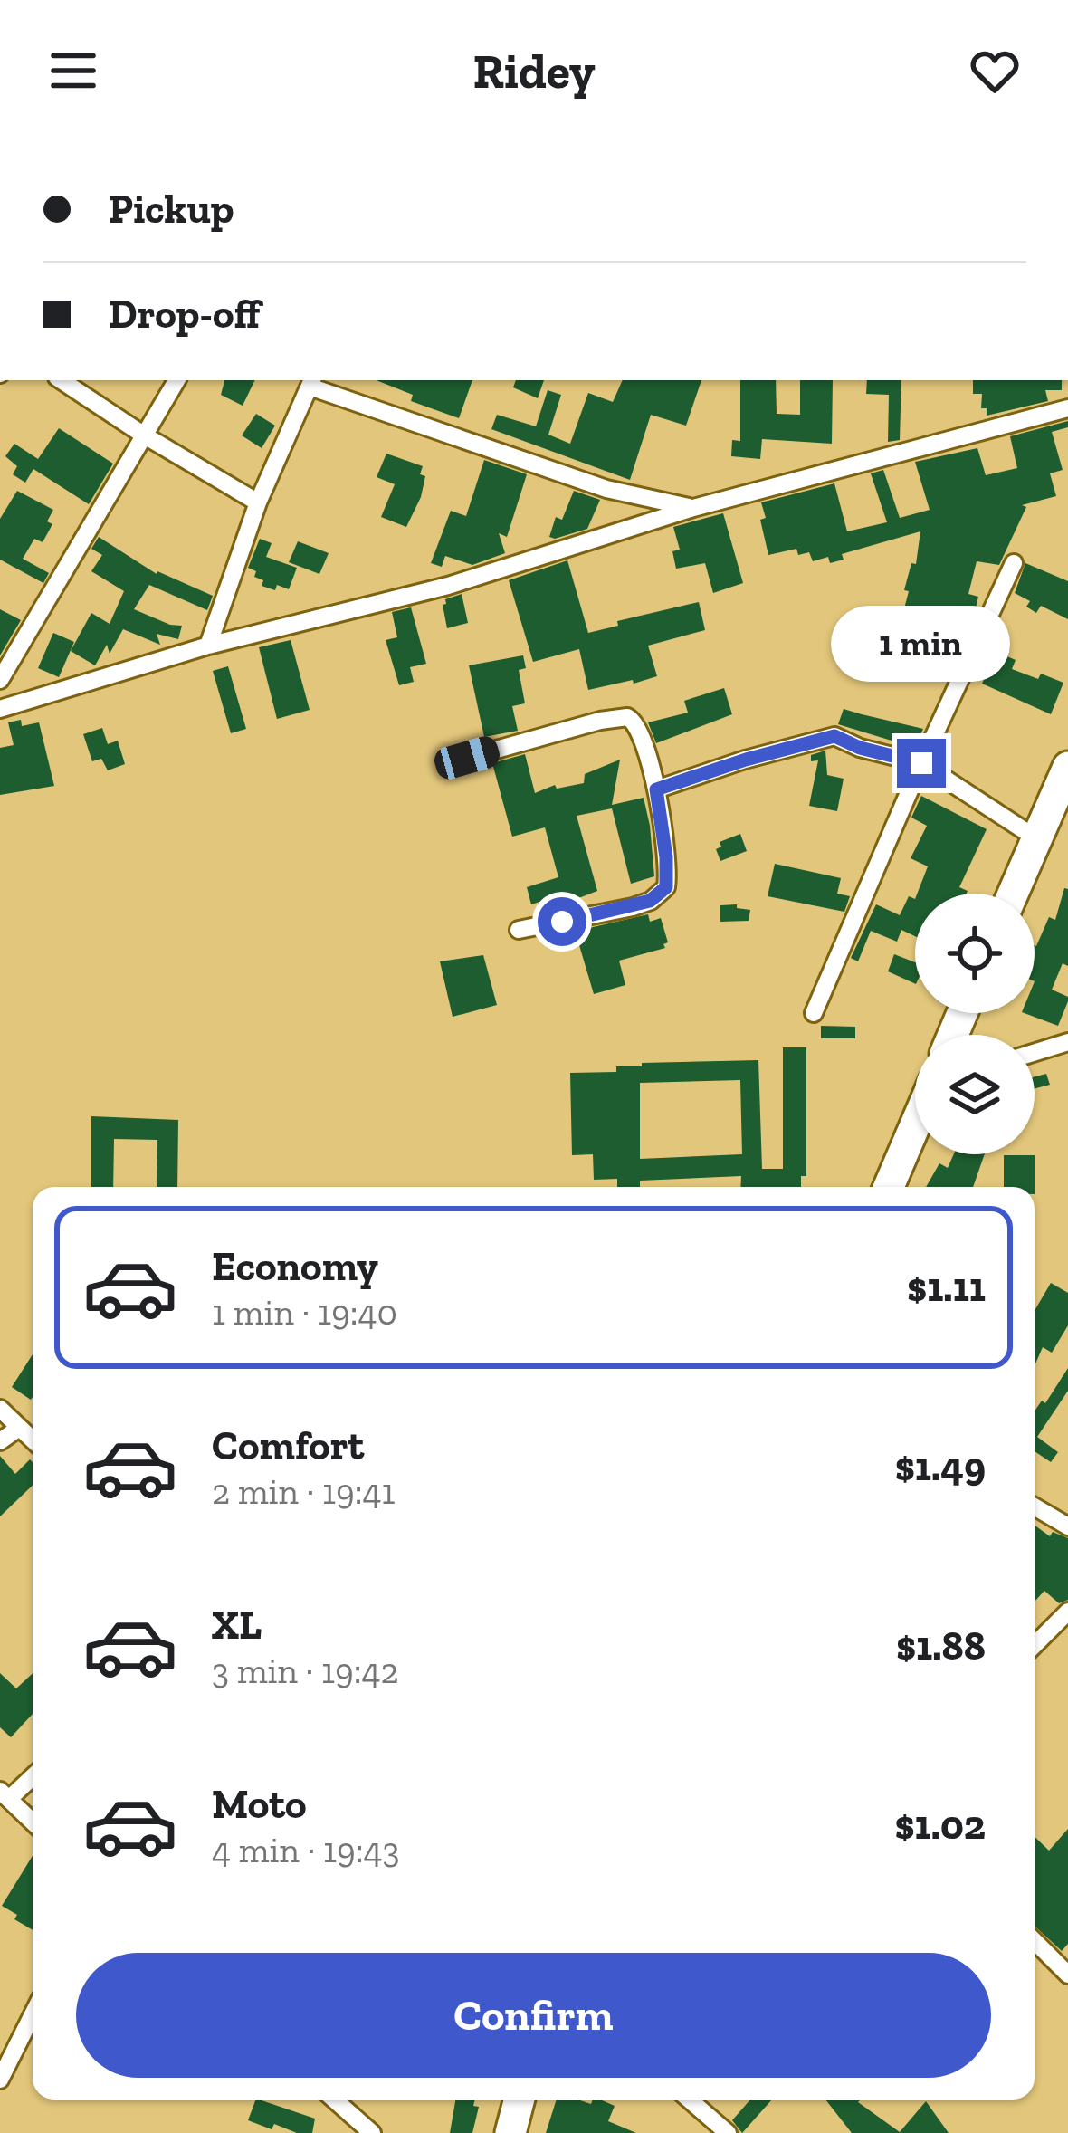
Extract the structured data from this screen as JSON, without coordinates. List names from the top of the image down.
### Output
{
  "page": {
    "header": "Ridey",
    "banner": ["Pickup", "Drop-off"],
    "bubble": "1 min",
    "list": [
      {
        "name": "Economy",
        "note": "1 min · 19:40",
        "value": "$1.11"
      },
      {
        "name": "Comfort",
        "note": "2 min · 19:41",
        "value": "$1.49"
      },
      {
        "name": "XL",
        "note": "3 min · 19:42",
        "value": "$1.88"
      },
      {
        "name": "Moto",
        "note": "4 min · 19:43",
        "value": "$1.02"
      }
    ],
    "buttons": "Confirm"
  }
}
